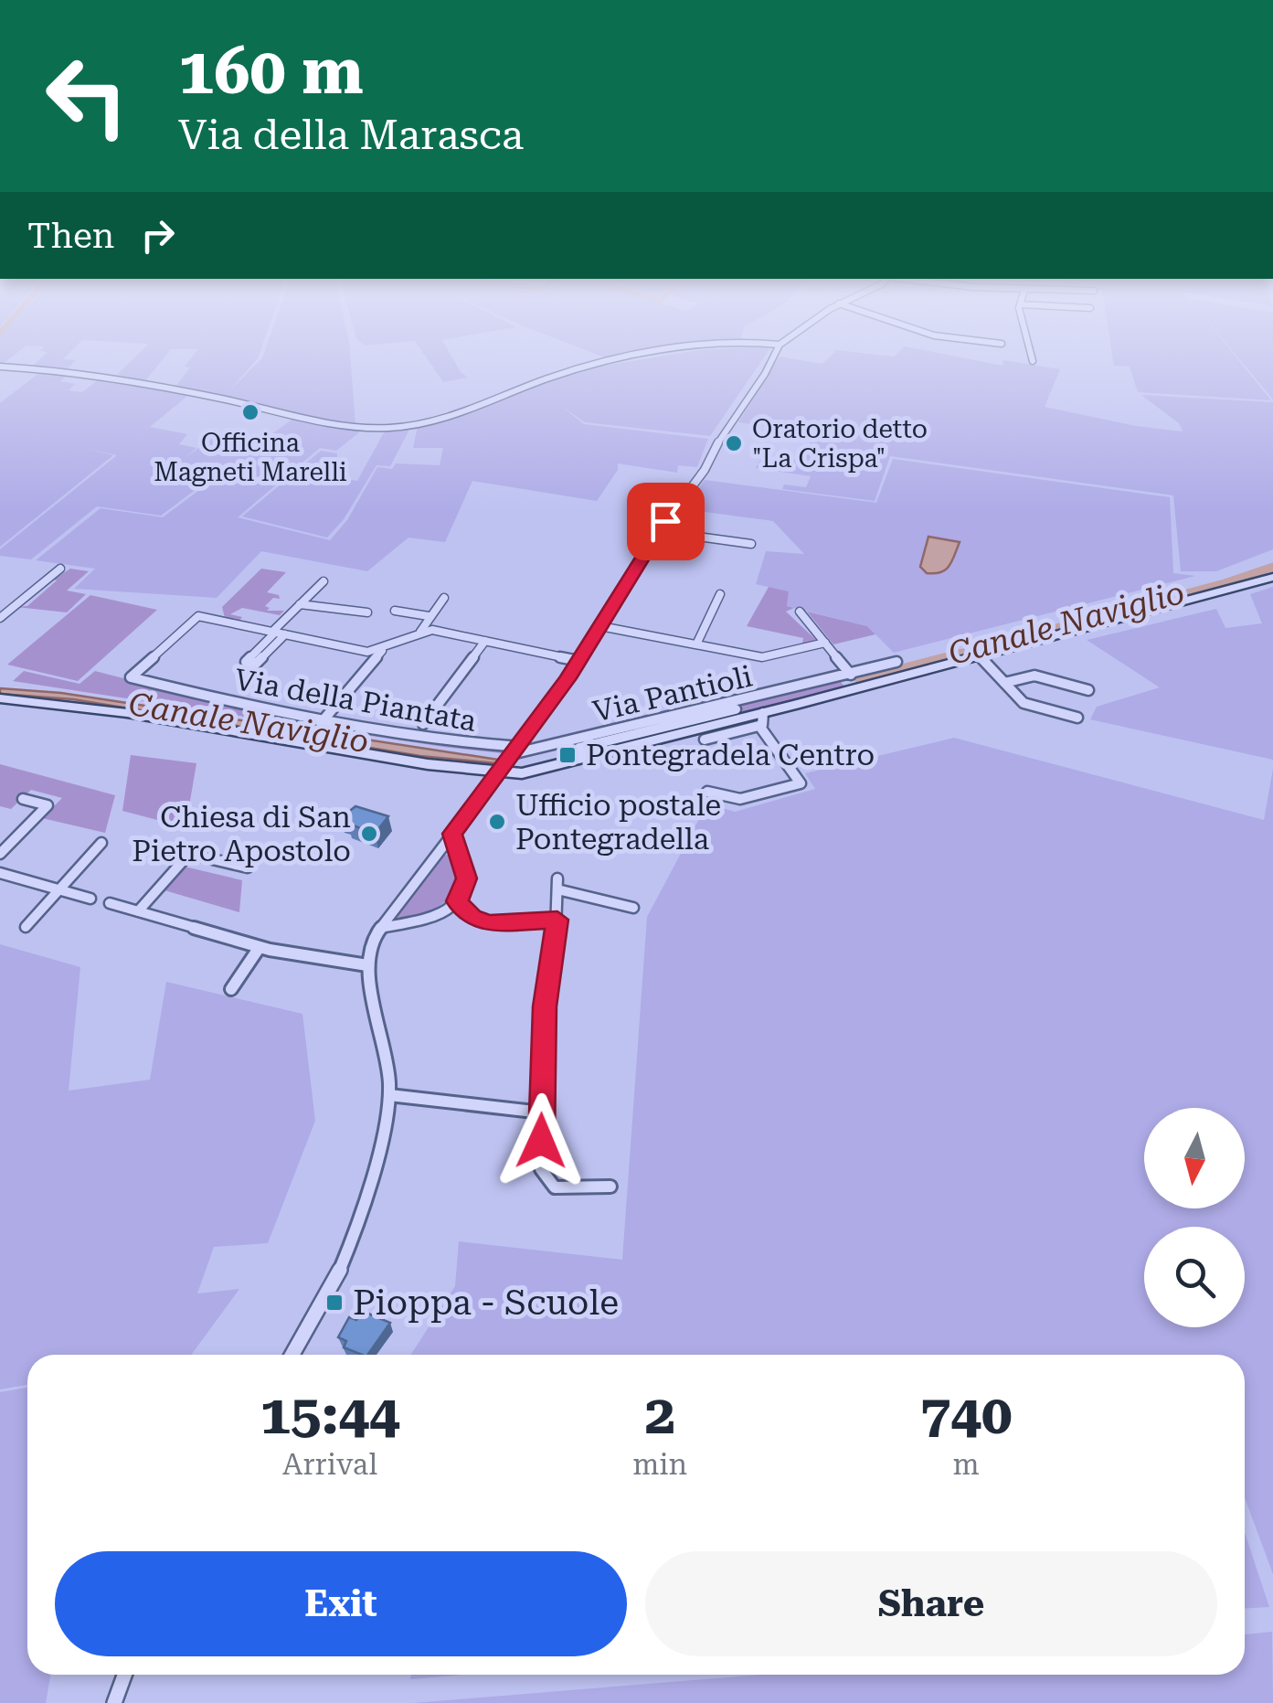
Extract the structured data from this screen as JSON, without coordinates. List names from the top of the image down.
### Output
{
  "streets": {
    "street": ["Via Pantioli", "Via della Piantata"]
  },
  "crossings": [
    ["Via Pantioli", "Via della Piantata"]
  ],
  "water": ["Canale Naviglio"],
  "places": {
    "other": [
      "Officina Magneti Marelli",
      "Oratorio detto \"La Crispa\"",
      "Ufficio postale Pontegradella",
      "Chiesa di San Pietro Apostolo"
    ],
    "transit": ["Pontegradela Centro", "Pioppa - Scuole"]
  },
  "north": "bottom",
  "page": {
    "turn": ["160 m", "Via della Marasca"],
    "then": "Then",
    "eta": [
      "15:44",
      "Arrival",
      "2",
      "min",
      "740",
      "m"
    ],
    "buttons": ["Exit", "Share"]
  }
}
